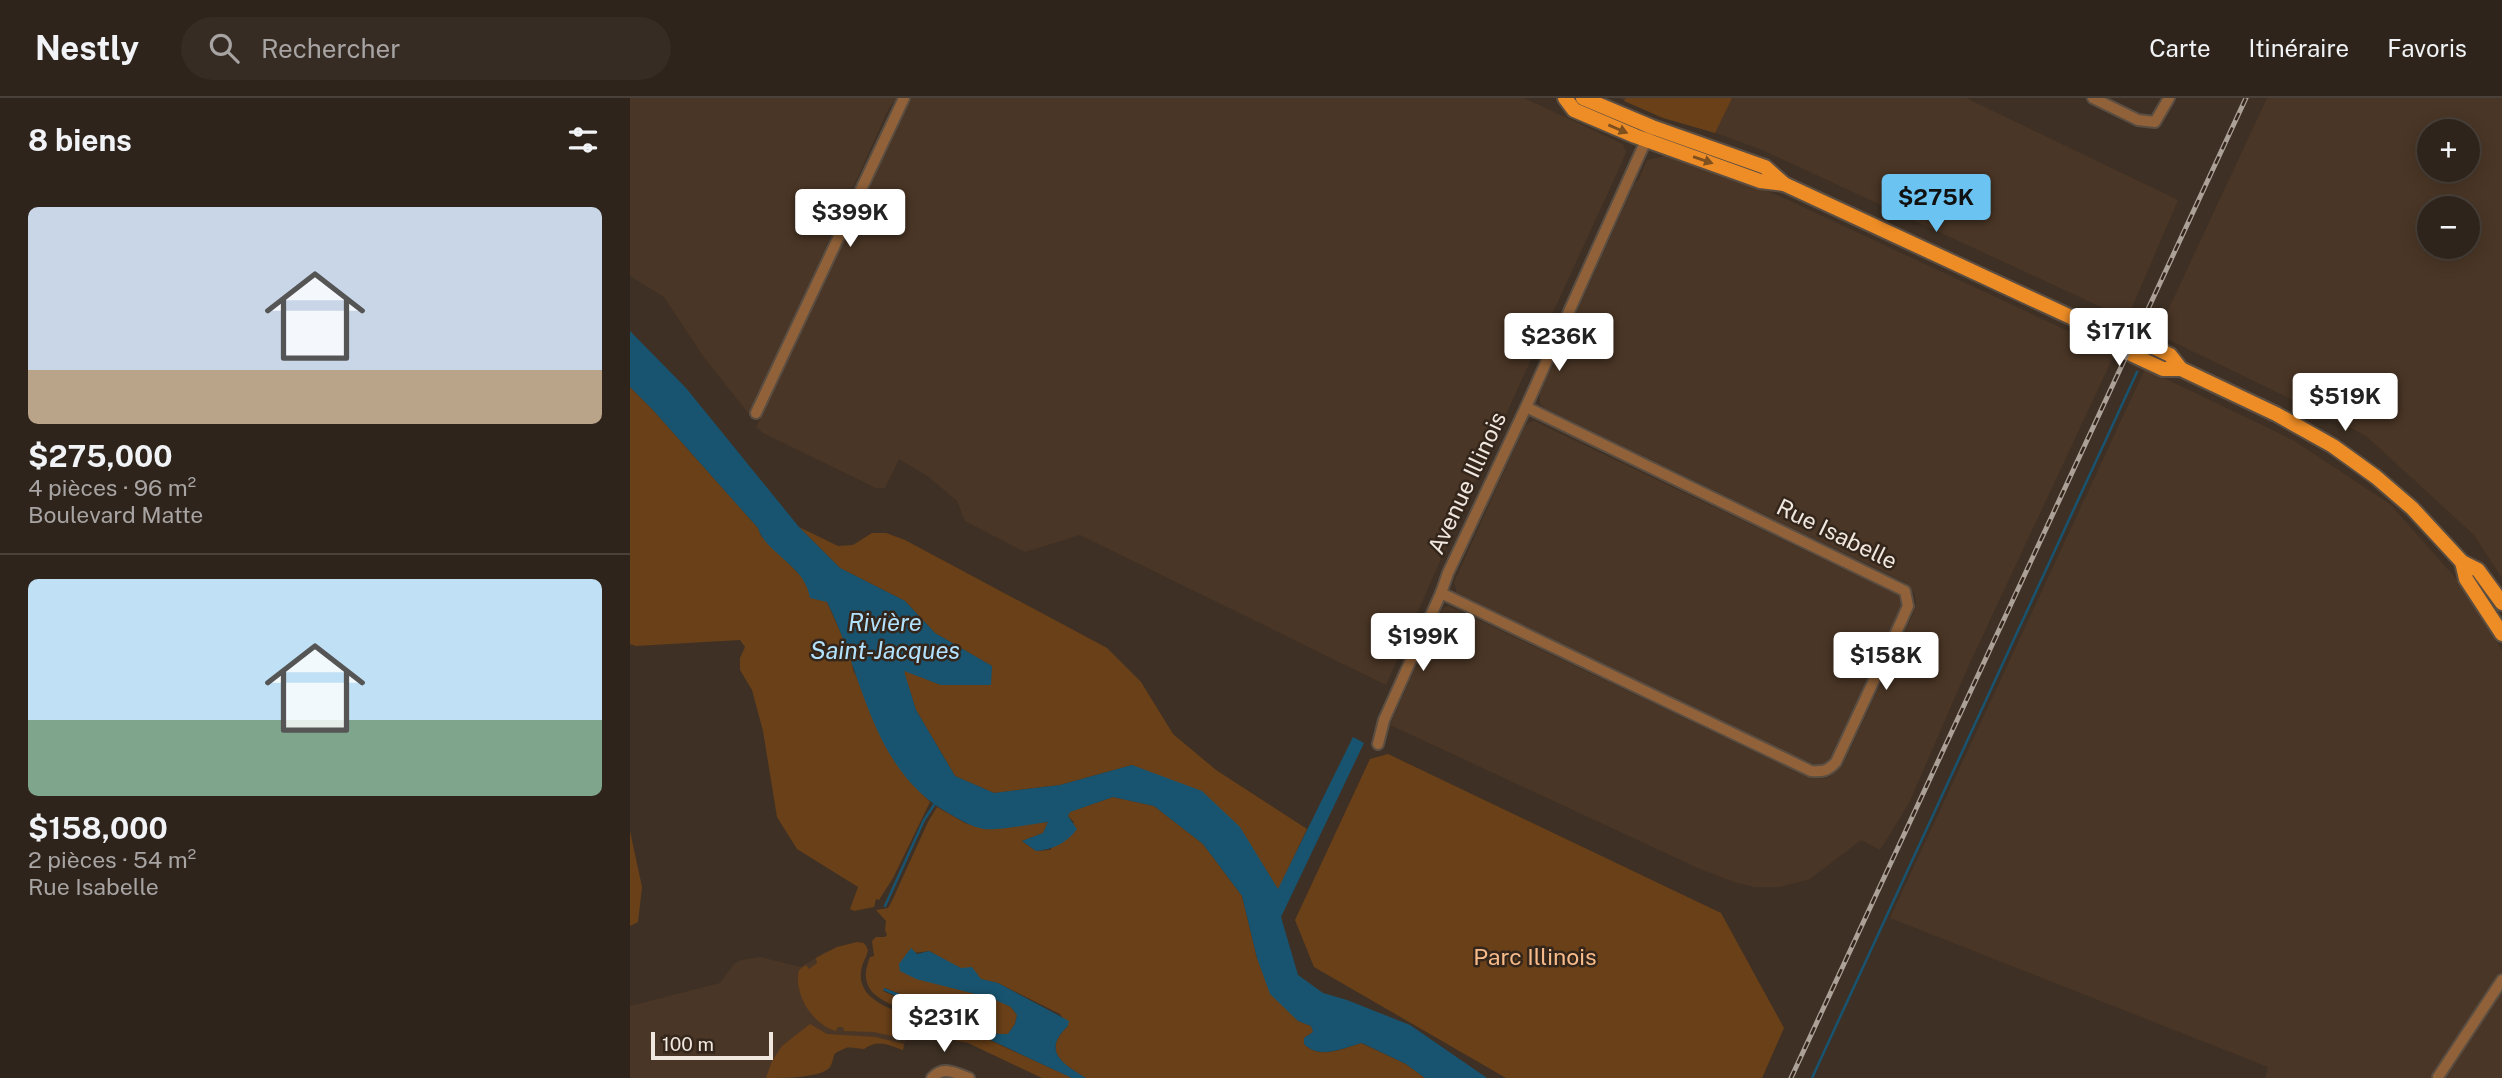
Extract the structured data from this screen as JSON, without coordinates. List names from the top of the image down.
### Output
{
  "streets": {
    "street": ["Avenue Illinois", "Rue Isabelle"]
  },
  "crossings": [
    ["Avenue Illinois", "Rue Isabelle"]
  ],
  "water": ["Rivière Saint-Jacques"],
  "parks": ["Parc Illinois"],
  "scale_bar": "100 m",
  "page": {
    "header": "Nestly",
    "search": "Rechercher",
    "nav": ["Carte", "Itinéraire", "Favoris"],
    "heading": "8 biens",
    "map_buttons": ["+", "−"],
    "price": [
      "$275K",
      "$399K",
      "$171K",
      "$236K",
      "$519K",
      "$199K",
      "$158K",
      "$231K"
    ],
    "list": [
      {
        "name": "$275,000",
        "note": "4 pièces · 96 m² · Boulevard Matte"
      },
      {
        "name": "$158,000",
        "note": "2 pièces · 54 m² · Rue Isabelle"
      }
    ],
    "scale": "100 m"
  }
}
